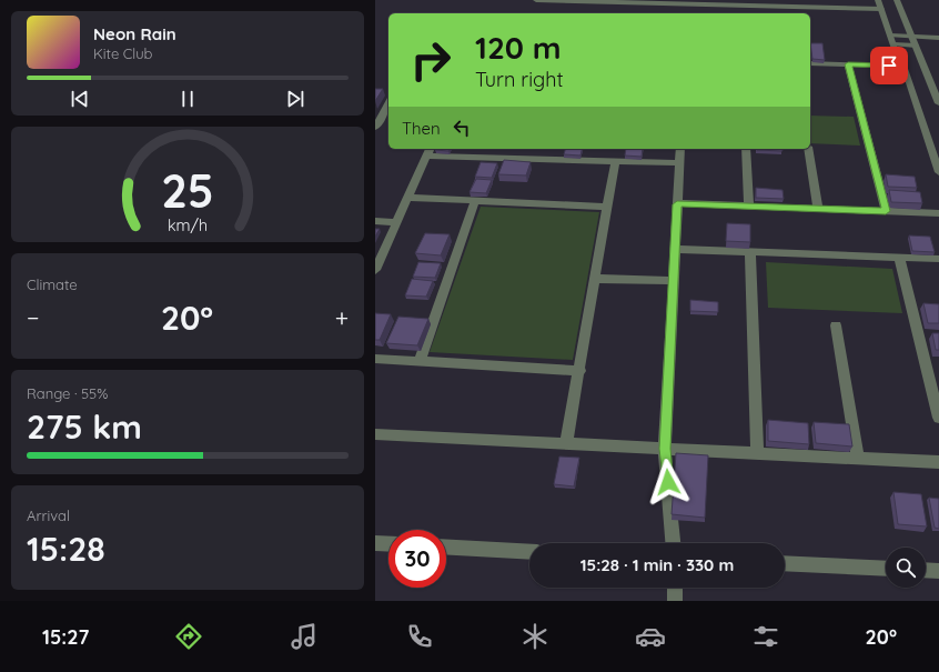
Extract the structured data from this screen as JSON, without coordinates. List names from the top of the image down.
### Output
{
  "page": {
    "turn": ["120 m", "Turn right"],
    "song": ["Neon Rain", "Kite Club"],
    "then": "Then",
    "tile": [
      "Climate",
      ["Range · 55%", "275 km"],
      ["Arrival", "15:28"]
    ],
    "heat": ["−", "20°", "+"],
    "limit": "30",
    "trip": "15:28 · 1 min · 330 m",
    "tabs": ["15:27", "20°"],
    "gauge": ["25", "km/h"]
  }
}
